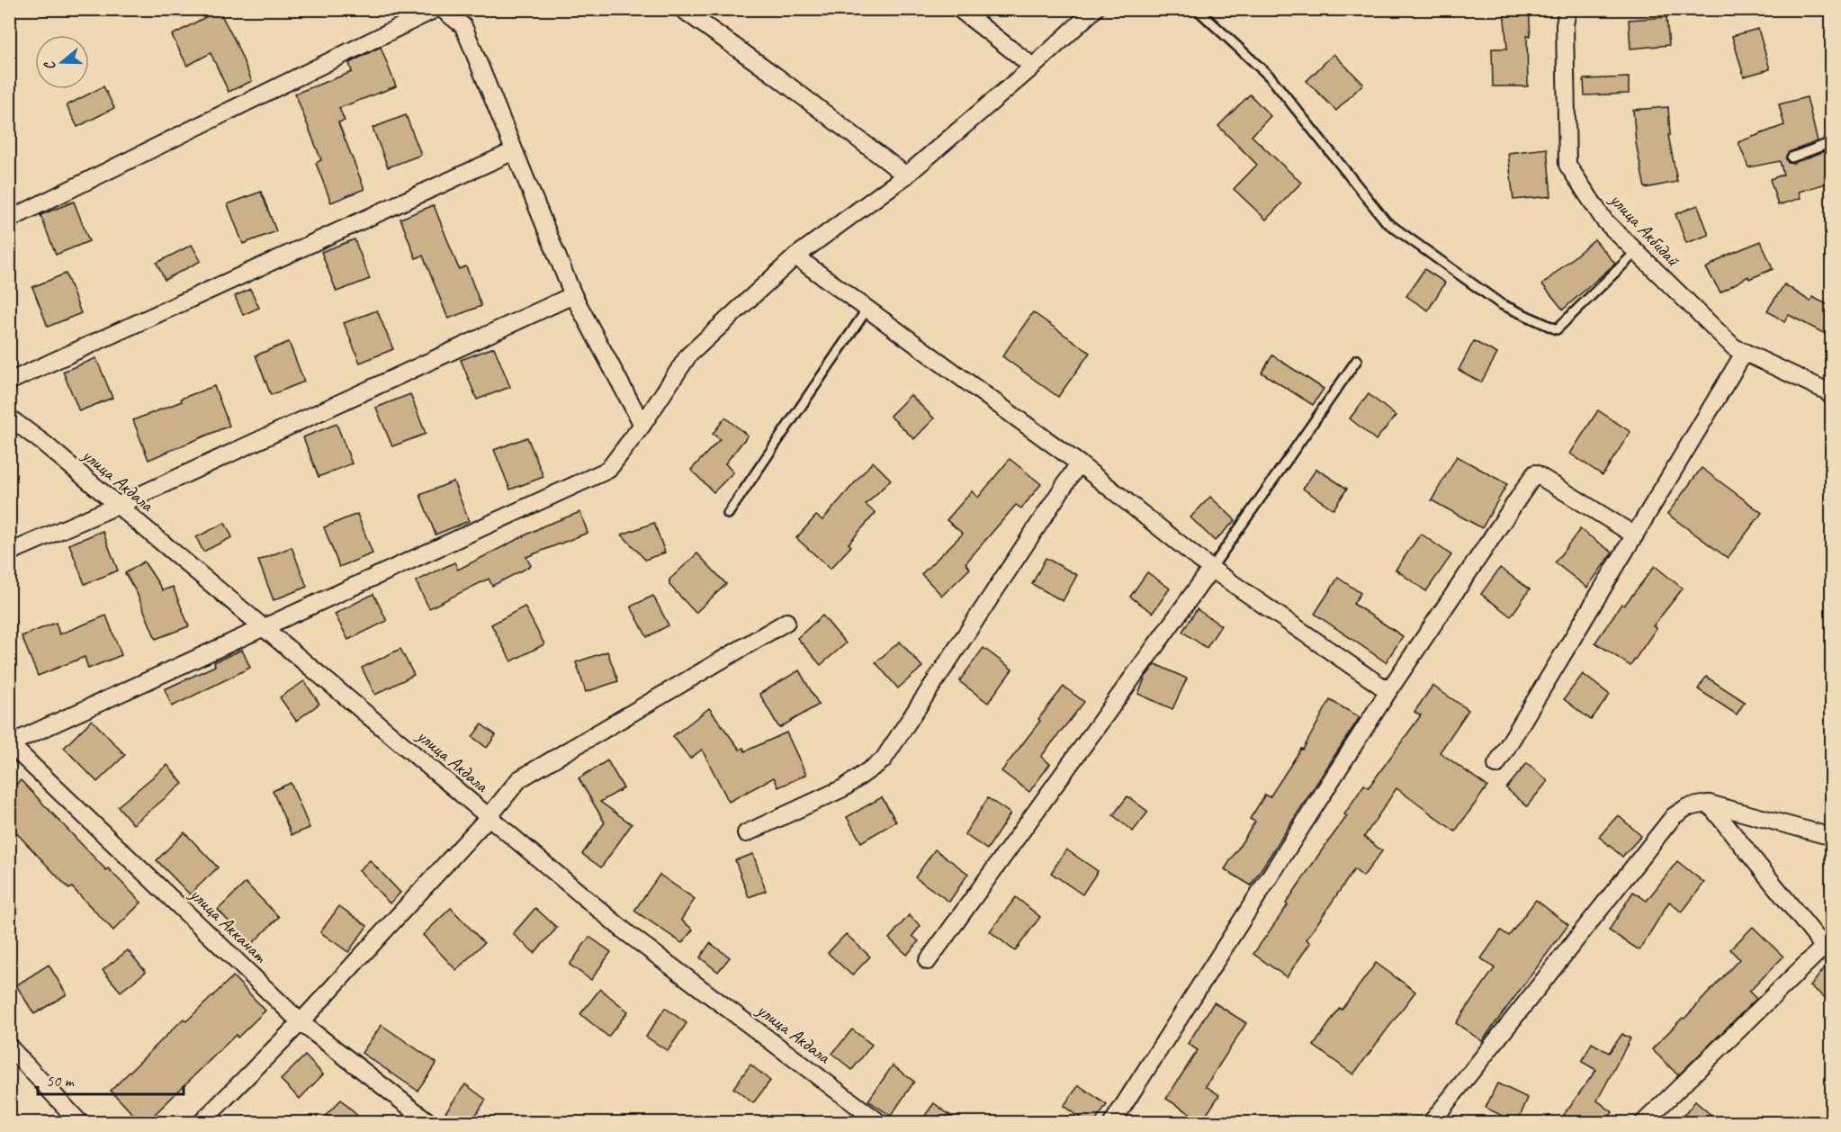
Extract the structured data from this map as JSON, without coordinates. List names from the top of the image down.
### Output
{
  "streets": {
    "street": ["улица Акбидай", "улица Акдала", "улица Акканат"]
  },
  "scale_bar": "50 m",
  "north": "left"
}
